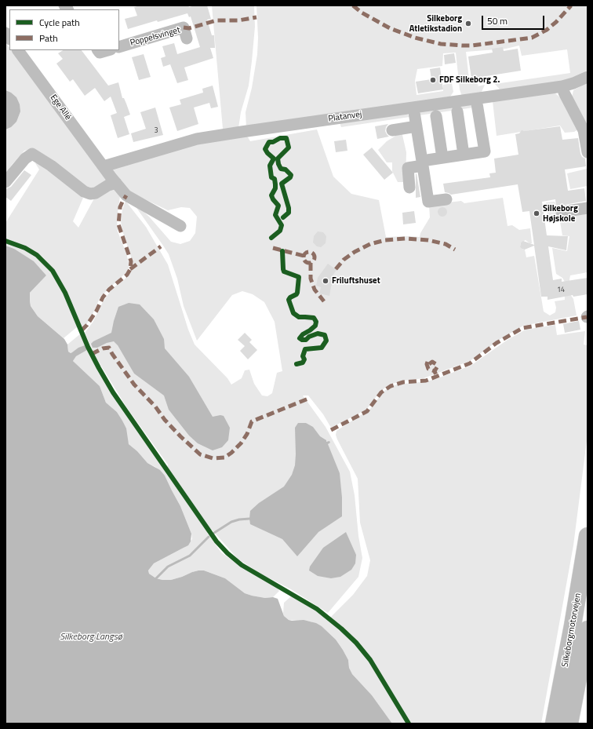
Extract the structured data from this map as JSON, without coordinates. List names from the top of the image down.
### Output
{
  "streets": {
    "highway": ["Silkeborgmotorvejen"],
    "street": ["Poppelsvinget", "Ege Allé", "Platanvej"]
  },
  "crossings": [
    ["Ege Allé", "Platanvej"]
  ],
  "water": ["Silkeborg Langsø"],
  "places": [
    "Silkeborg Atletikstadion",
    "FDF Silkeborg 2.",
    "Silkeborg Højskole",
    "Friluftshuset"
  ],
  "house_numbers": ["3", "14"],
  "legend": ["Cycle path", "Path"],
  "scale_bar": "50 m"
}
